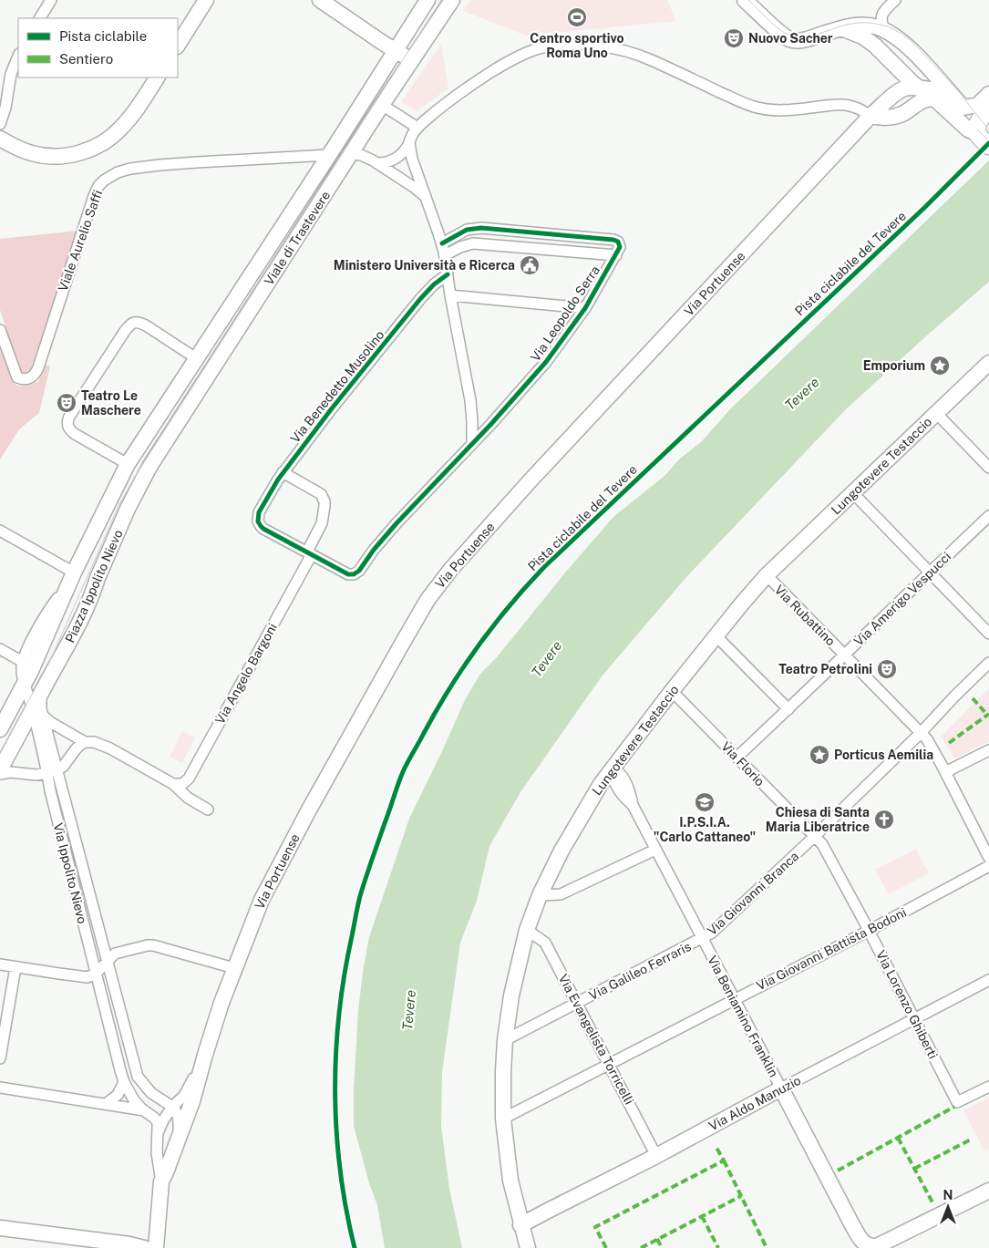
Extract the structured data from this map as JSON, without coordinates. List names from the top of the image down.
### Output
{
  "streets": {
    "main road": [
      "Viale di Trastevere",
      "Via Portuense",
      "Lungotevere Testaccio",
      "Piazza Ippolito Nievo",
      "Via Beniamino Franklin",
      "Via Aldo Manuzio"
    ],
    "street": [
      "Viale Aurelio Saffi",
      "Via Leopoldo Serra",
      "Via Benedetto Musolino",
      "Via Amerigo Vespucci",
      "Via Rubattino",
      "Via Angelo Bargoni",
      "Via Florio",
      "Via Ippolito Nievo",
      "Via Giovanni Branca",
      "Via Giovanni Battista Bodoni",
      "Via Galileo Ferraris",
      "Via Lorenzo Ghiberti",
      "Via Evangelista Torricelli"
    ],
    "cycle path": ["Pista ciclabile del Tevere"]
  },
  "crossings": [
    ["Viale di Trastevere", "Viale Aurelio Saffi"],
    ["Viale di Trastevere", "Piazza Ippolito Nievo"],
    ["Via Leopoldo Serra", "Via Benedetto Musolino"],
    ["Via Leopoldo Serra", "Via Angelo Bargoni"],
    ["Via Benedetto Musolino", "Via Angelo Bargoni"],
    ["Lungotevere Testaccio", "Via Rubattino"],
    ["Lungotevere Testaccio", "Via Florio"],
    ["Lungotevere Testaccio", "Via Giovanni Battista Bodoni"],
    ["Lungotevere Testaccio", "Via Galileo Ferraris"],
    ["Lungotevere Testaccio", "Via Beniamino Franklin"],
    ["Lungotevere Testaccio", "Via Evangelista Torricelli"],
    ["Lungotevere Testaccio", "Via Aldo Manuzio"],
    ["Piazza Ippolito Nievo", "Via Ippolito Nievo"],
    ["Via Amerigo Vespucci", "Via Rubattino"],
    ["Via Amerigo Vespucci", "Via Florio"],
    ["Via Rubattino", "Via Giovanni Branca"],
    ["Via Florio", "Via Giovanni Branca"],
    ["Via Florio", "Via Lorenzo Ghiberti"],
    ["Via Giovanni Branca", "Via Galileo Ferraris"],
    ["Via Giovanni Branca", "Via Lorenzo Ghiberti"],
    ["Via Giovanni Branca", "Via Beniamino Franklin"],
    ["Via Giovanni Battista Bodoni", "Via Lorenzo Ghiberti"],
    ["Via Giovanni Battista Bodoni", "Via Beniamino Franklin"],
    ["Via Giovanni Battista Bodoni", "Via Evangelista Torricelli"],
    ["Via Galileo Ferraris", "Via Beniamino Franklin"],
    ["Via Galileo Ferraris", "Via Evangelista Torricelli"],
    ["Via Lorenzo Ghiberti", "Via Aldo Manuzio"],
    ["Via Beniamino Franklin", "Via Aldo Manuzio"],
    ["Via Evangelista Torricelli", "Via Aldo Manuzio"]
  ],
  "water": ["Tevere"],
  "places": {
    "sports": ["Centro sportivo Roma Uno"],
    "theatre": ["Nuovo Sacher", "Teatro Le Maschere", "Teatro Petrolini"],
    "public building": ["Ministero Università e Ricerca"],
    "place": ["Emporium", "Porticus Aemilia"],
    "school or university": ["I.P.S.I.A. \"Carlo Cattaneo\""],
    "church": ["Chiesa di Santa Maria Liberatrice"]
  },
  "legend": ["Pista ciclabile", "Sentiero"],
  "north": "top"
}
